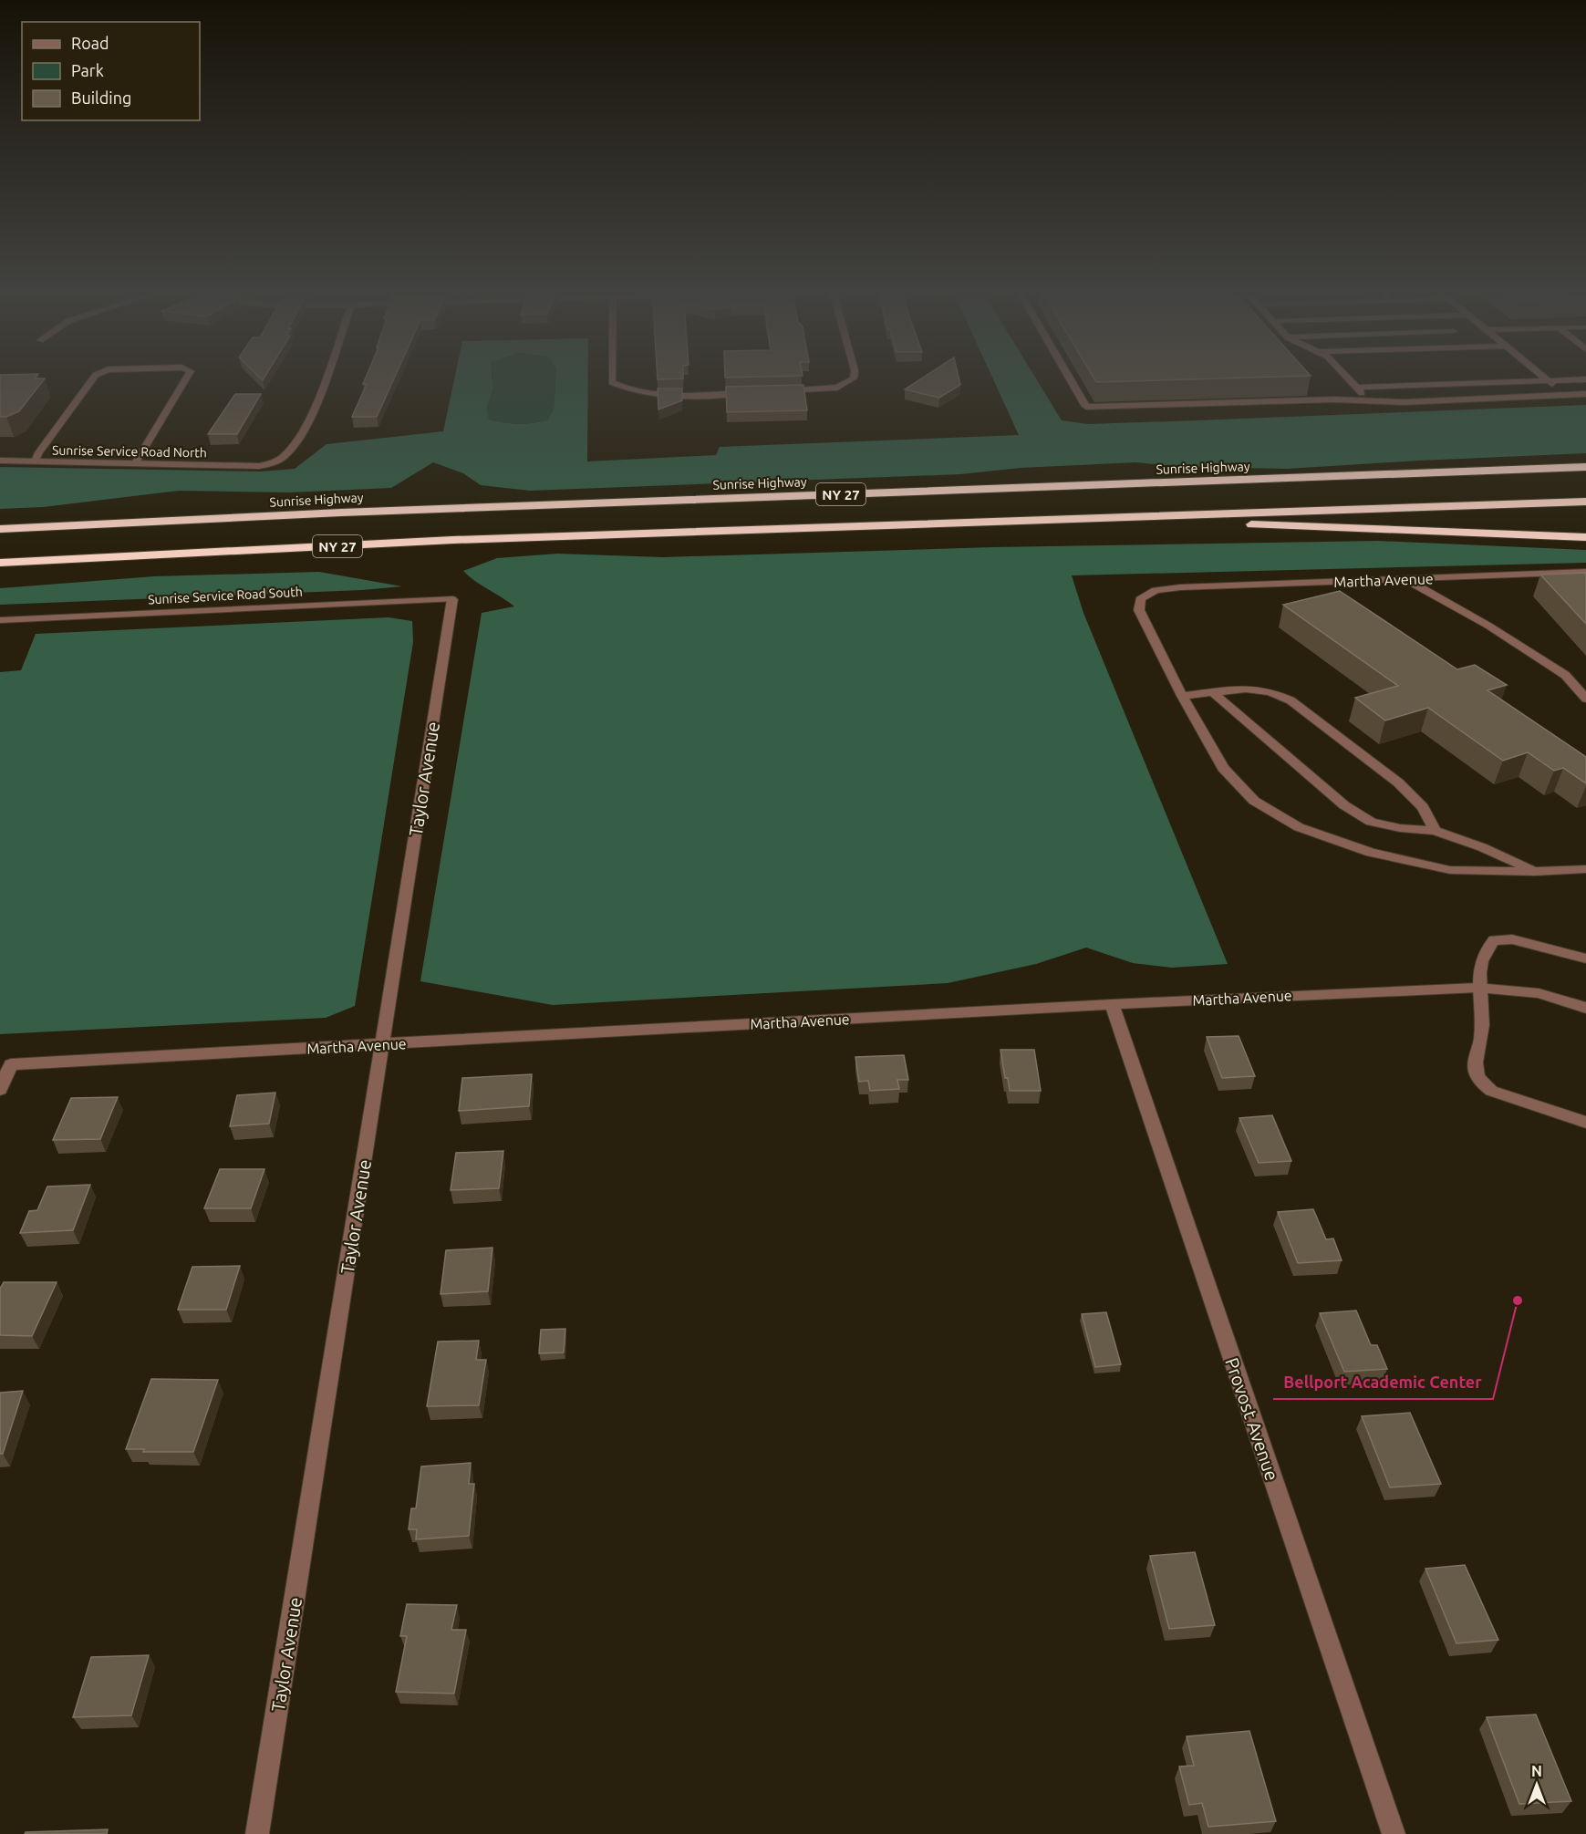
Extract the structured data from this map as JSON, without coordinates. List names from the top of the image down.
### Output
{
  "streets": {
    "highway": ["Sunrise Highway", "NY 27"],
    "street": [
      "Sunrise Service Road North",
      "Martha Avenue",
      "Sunrise Service Road South",
      "Taylor Avenue",
      "Provost Avenue"
    ]
  },
  "crossings": [
    ["Martha Avenue", "Taylor Avenue"],
    ["Martha Avenue", "Provost Avenue"],
    ["Sunrise Service Road South", "Taylor Avenue"]
  ],
  "places": ["Bellport Academic Center"],
  "legend": ["Road", "Park", "Building"],
  "north": "top"
}
